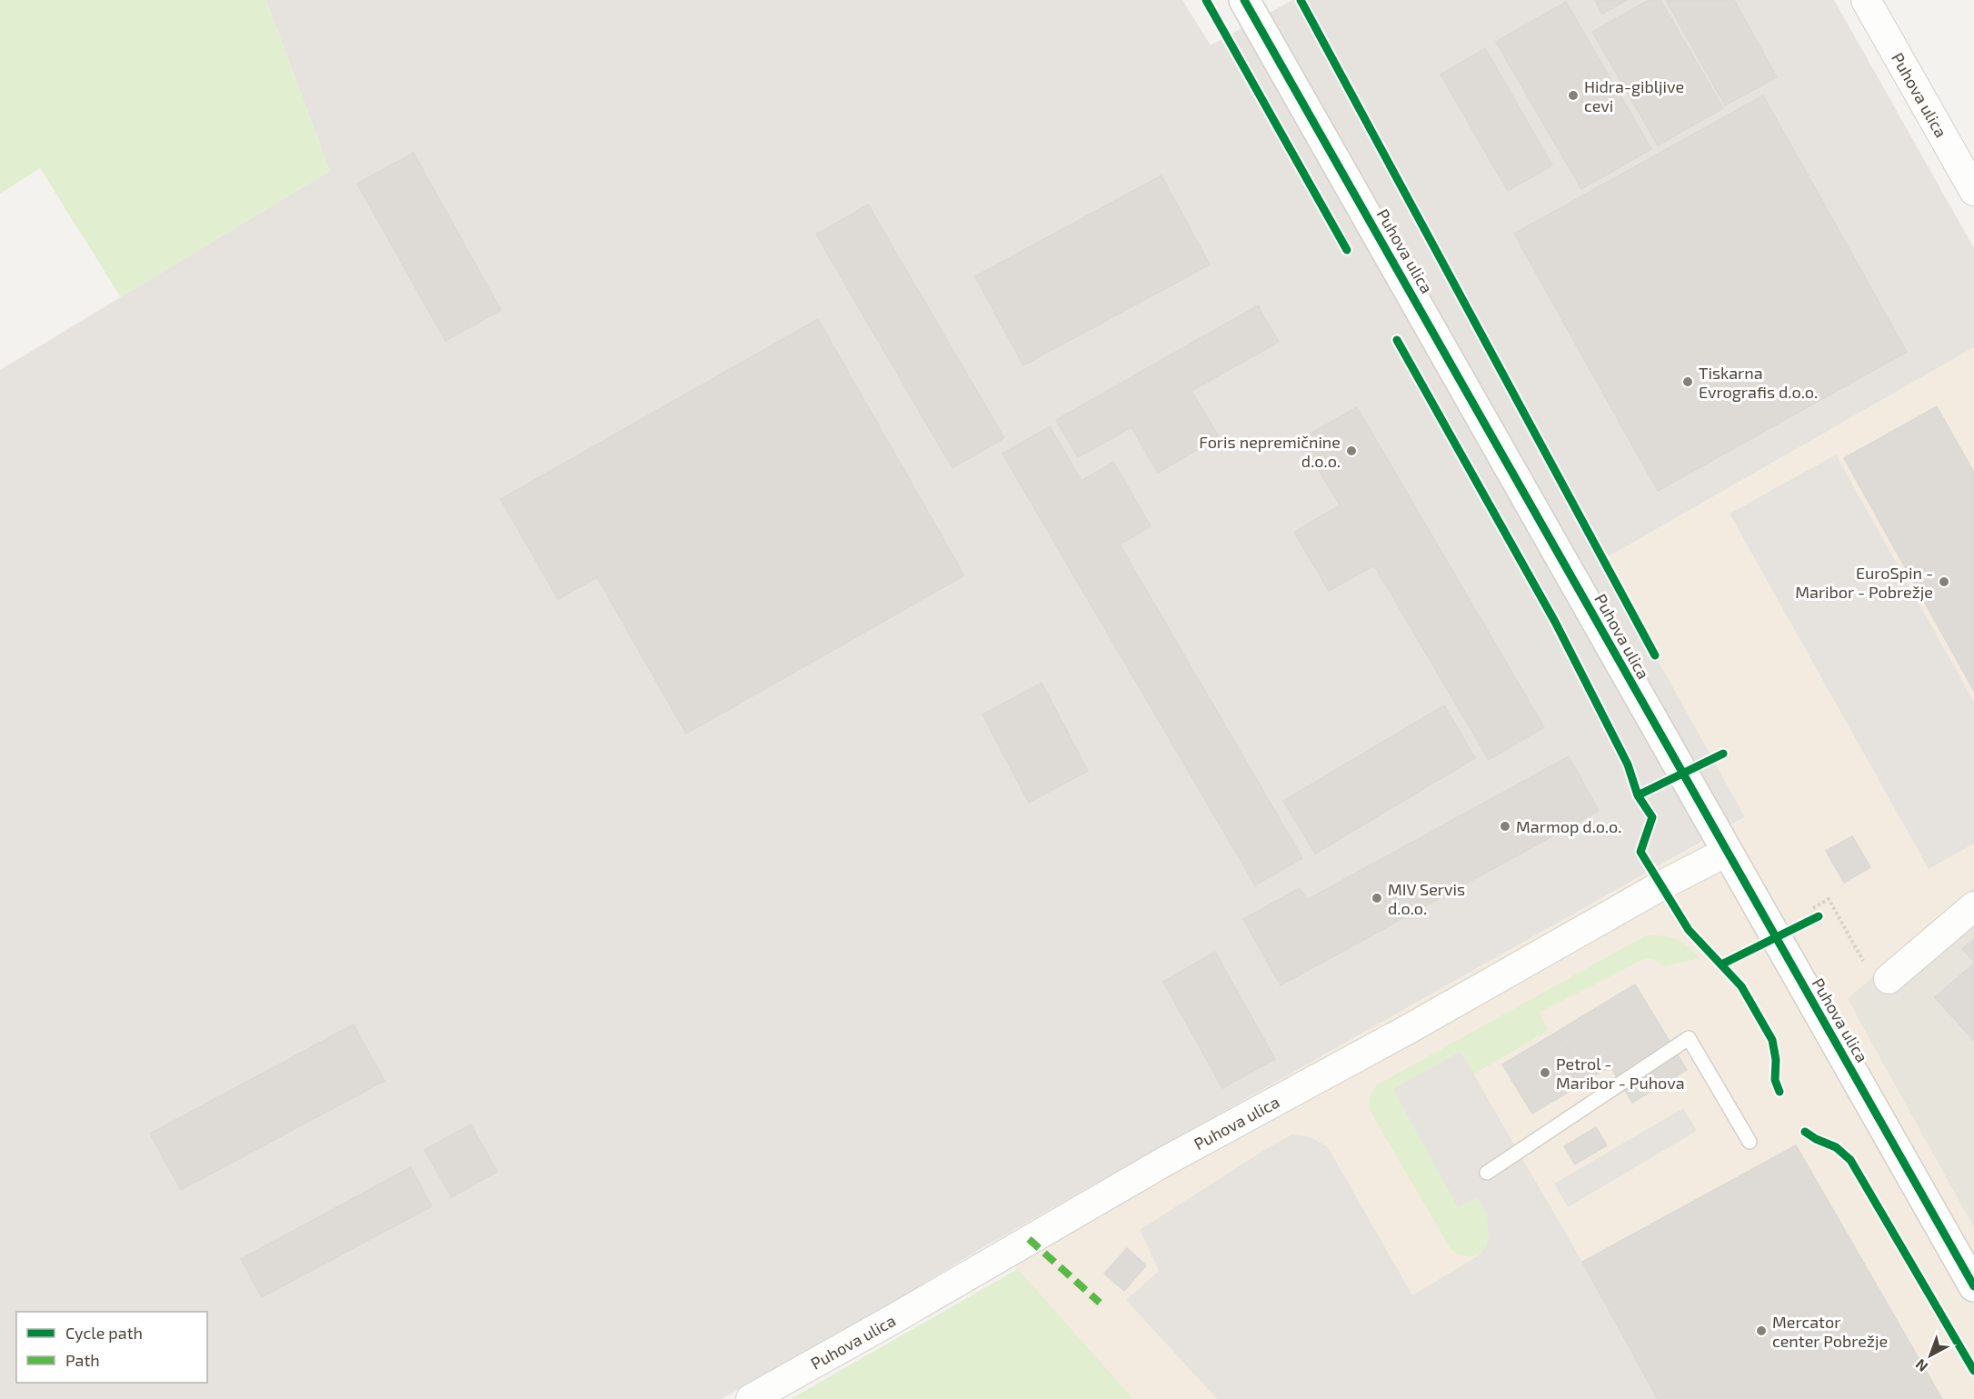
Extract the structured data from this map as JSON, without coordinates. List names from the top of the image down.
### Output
{
  "streets": {
    "street": ["Puhova ulica"]
  },
  "places": [
    "Hidra-gibljive cevi",
    "Tiskarna Evrografis d.o.o.",
    "Foris nepremičnine d.o.o.",
    "EuroSpin - Maribor - Pobrežje",
    "Marmop d.o.o.",
    "MIV Servis d.o.o.",
    "Petrol - Maribor - Puhova",
    "Mercator center Pobrežje"
  ],
  "legend": ["Cycle path", "Path"],
  "north": "bottom left"
}
